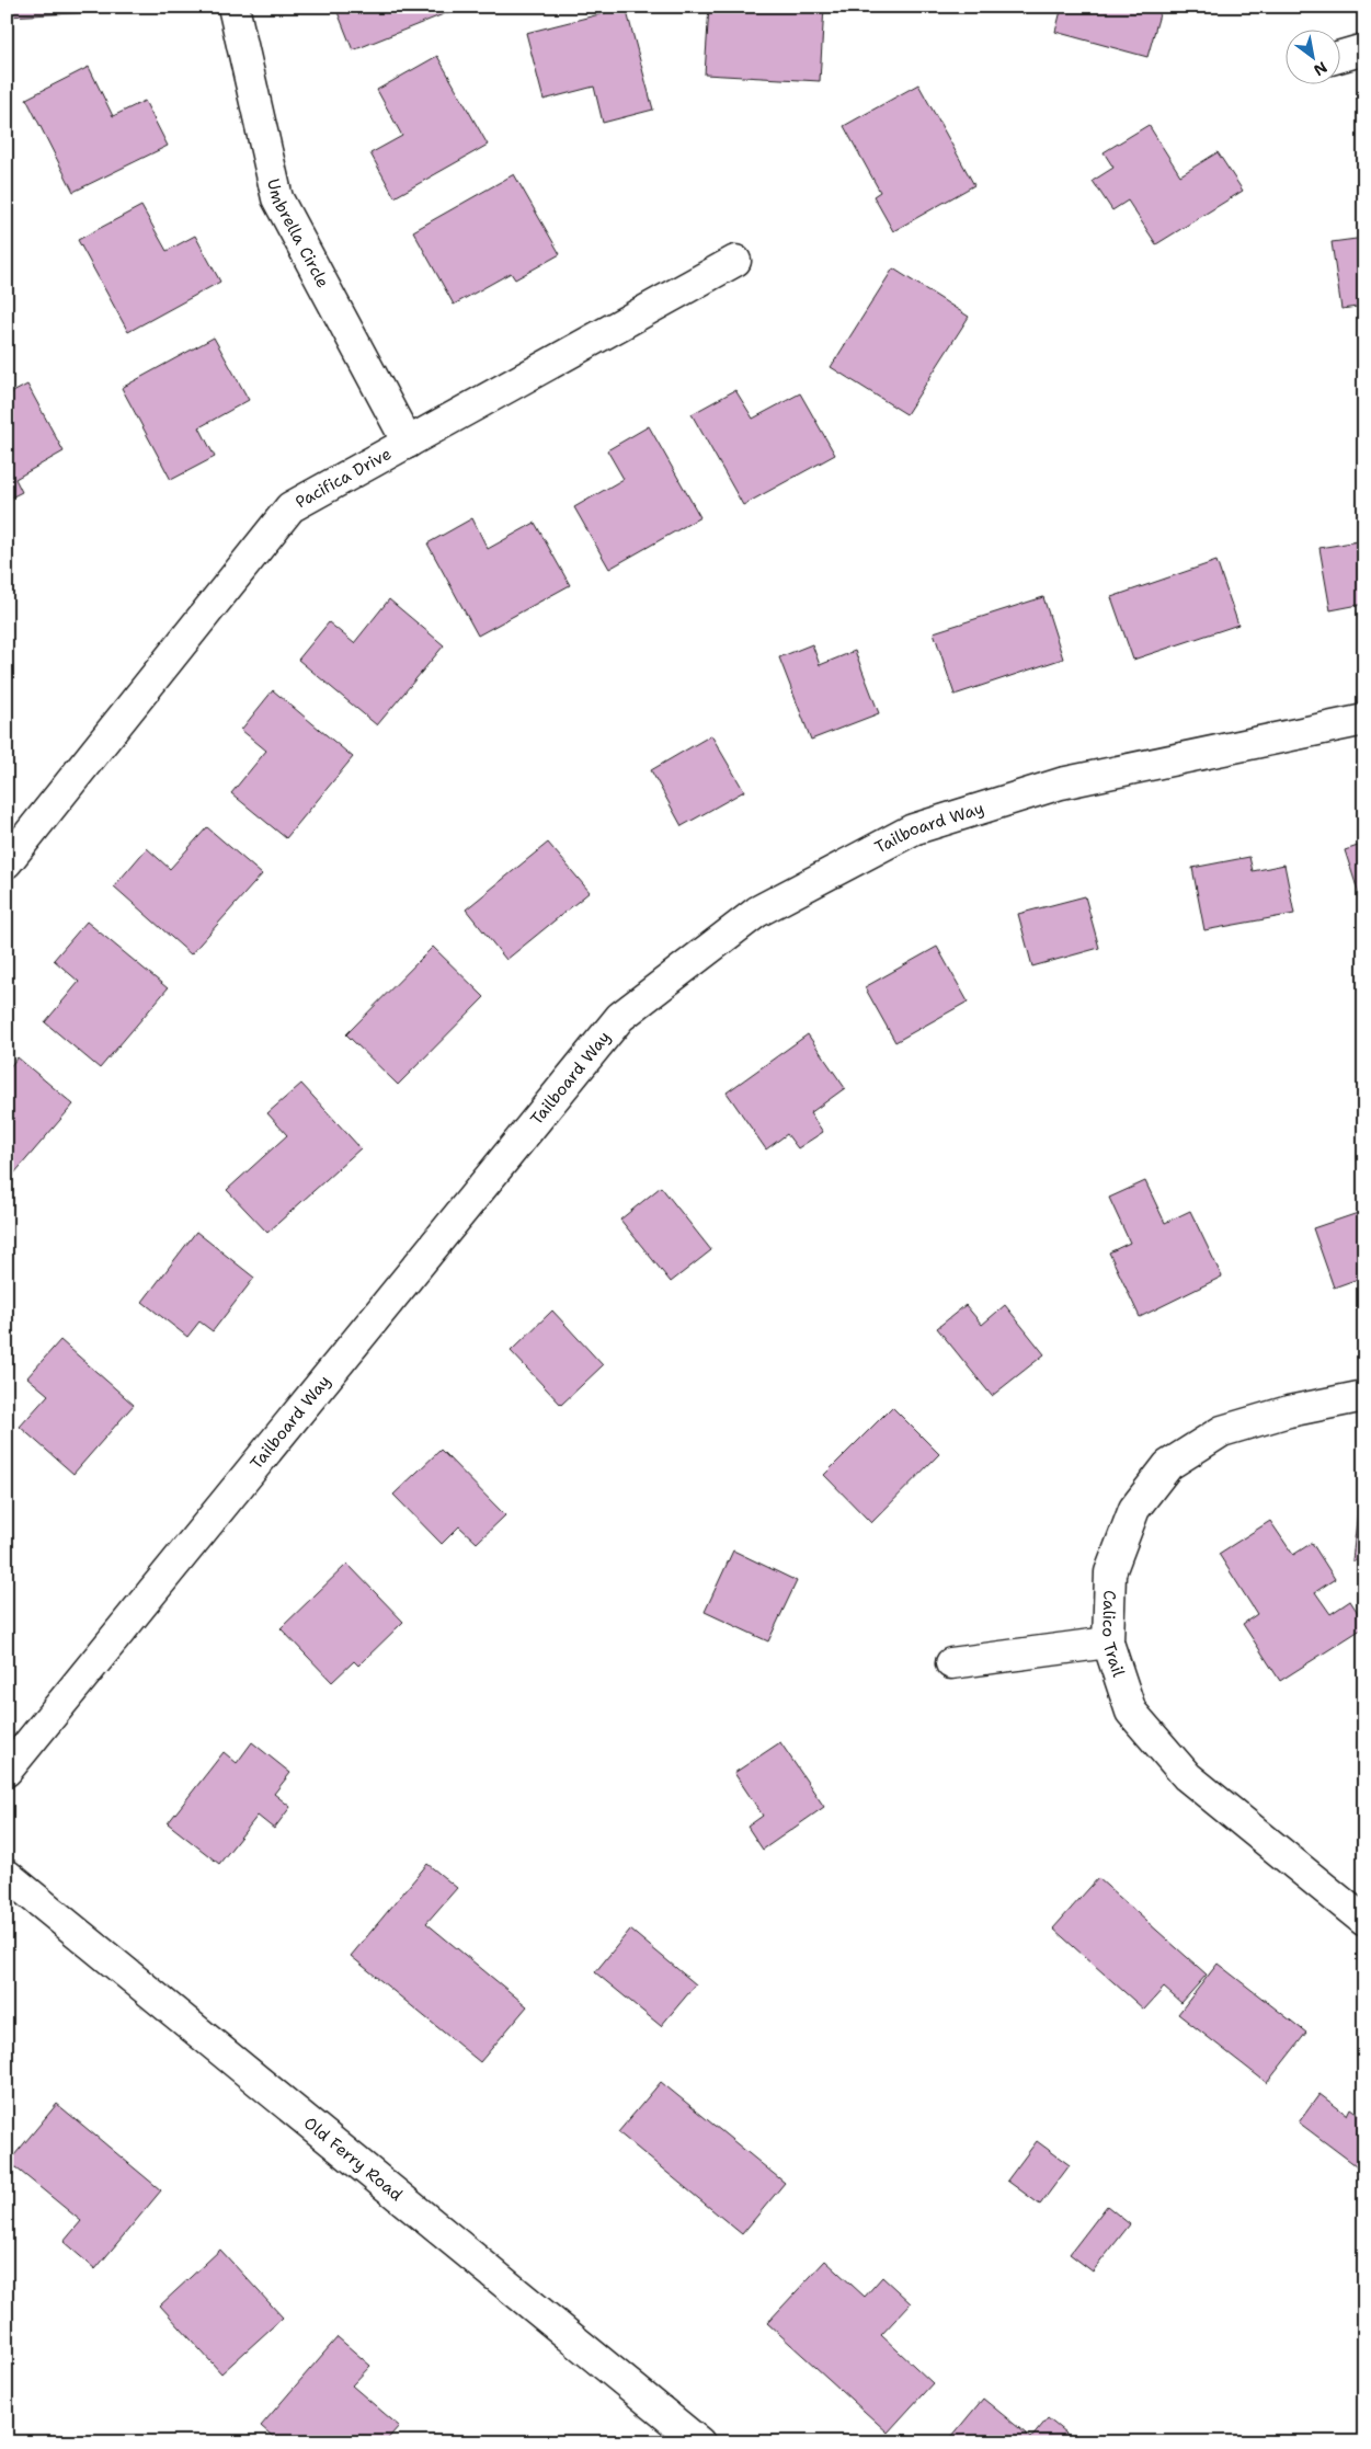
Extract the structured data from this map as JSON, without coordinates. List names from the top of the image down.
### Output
{
  "streets": {
    "street": [
      "Umbrella Circle",
      "Pacifica Drive",
      "Tailboard Way",
      "Calico Trail",
      "Old Ferry Road"
    ]
  },
  "crossings": [
    ["Umbrella Circle", "Pacifica Drive"]
  ],
  "north": "bottom right"
}
